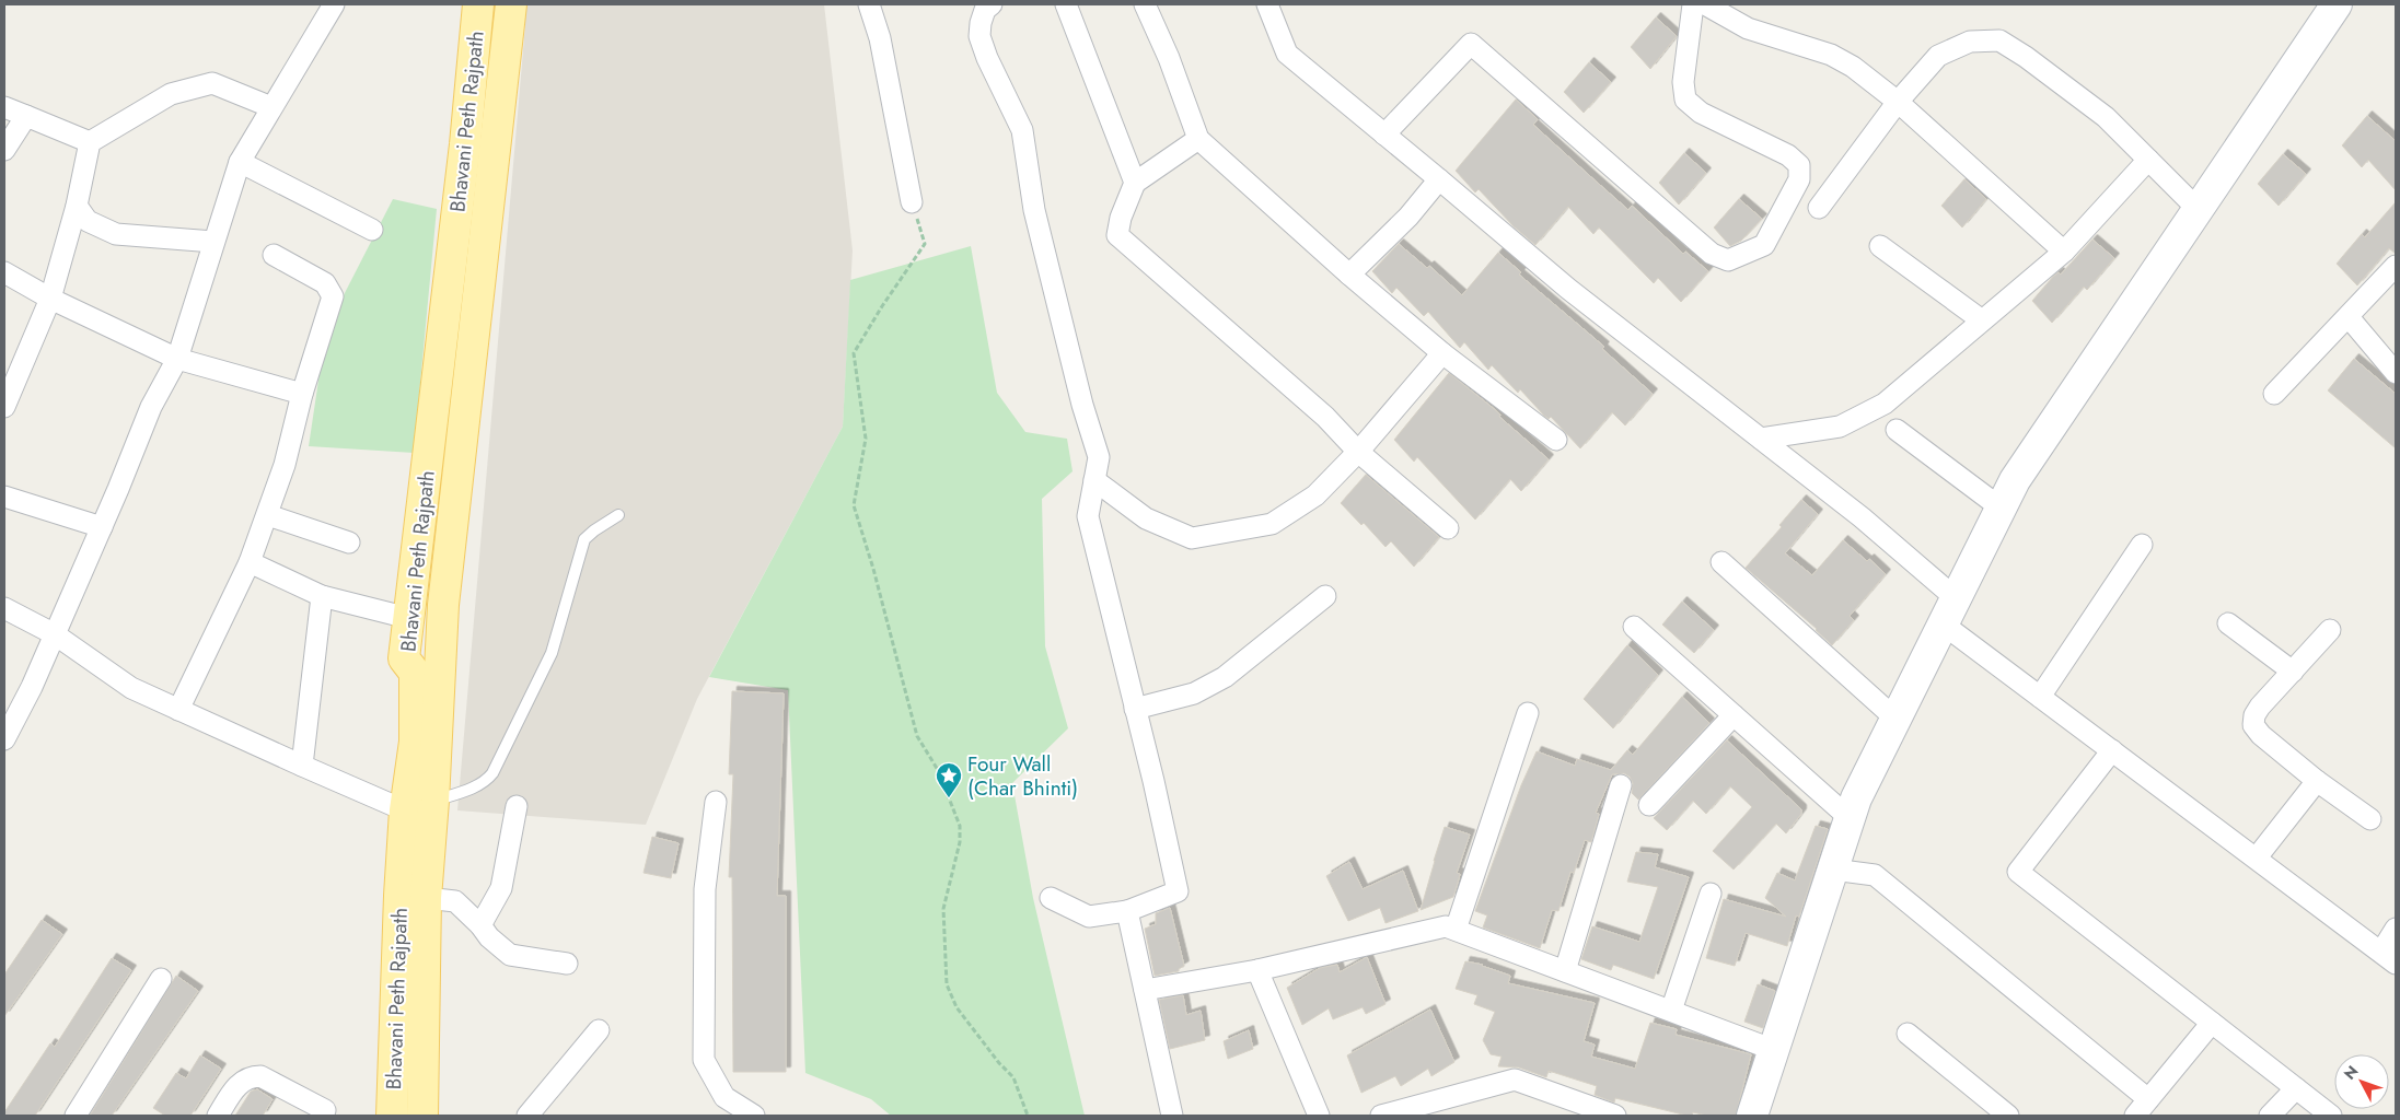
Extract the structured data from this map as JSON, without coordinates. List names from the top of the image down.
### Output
{
  "streets": {
    "main road": ["Bhavani Peth Rajpath"]
  },
  "places": {
    "place": ["Four Wall (Char Bhinti)"]
  },
  "north": "top left"
}
